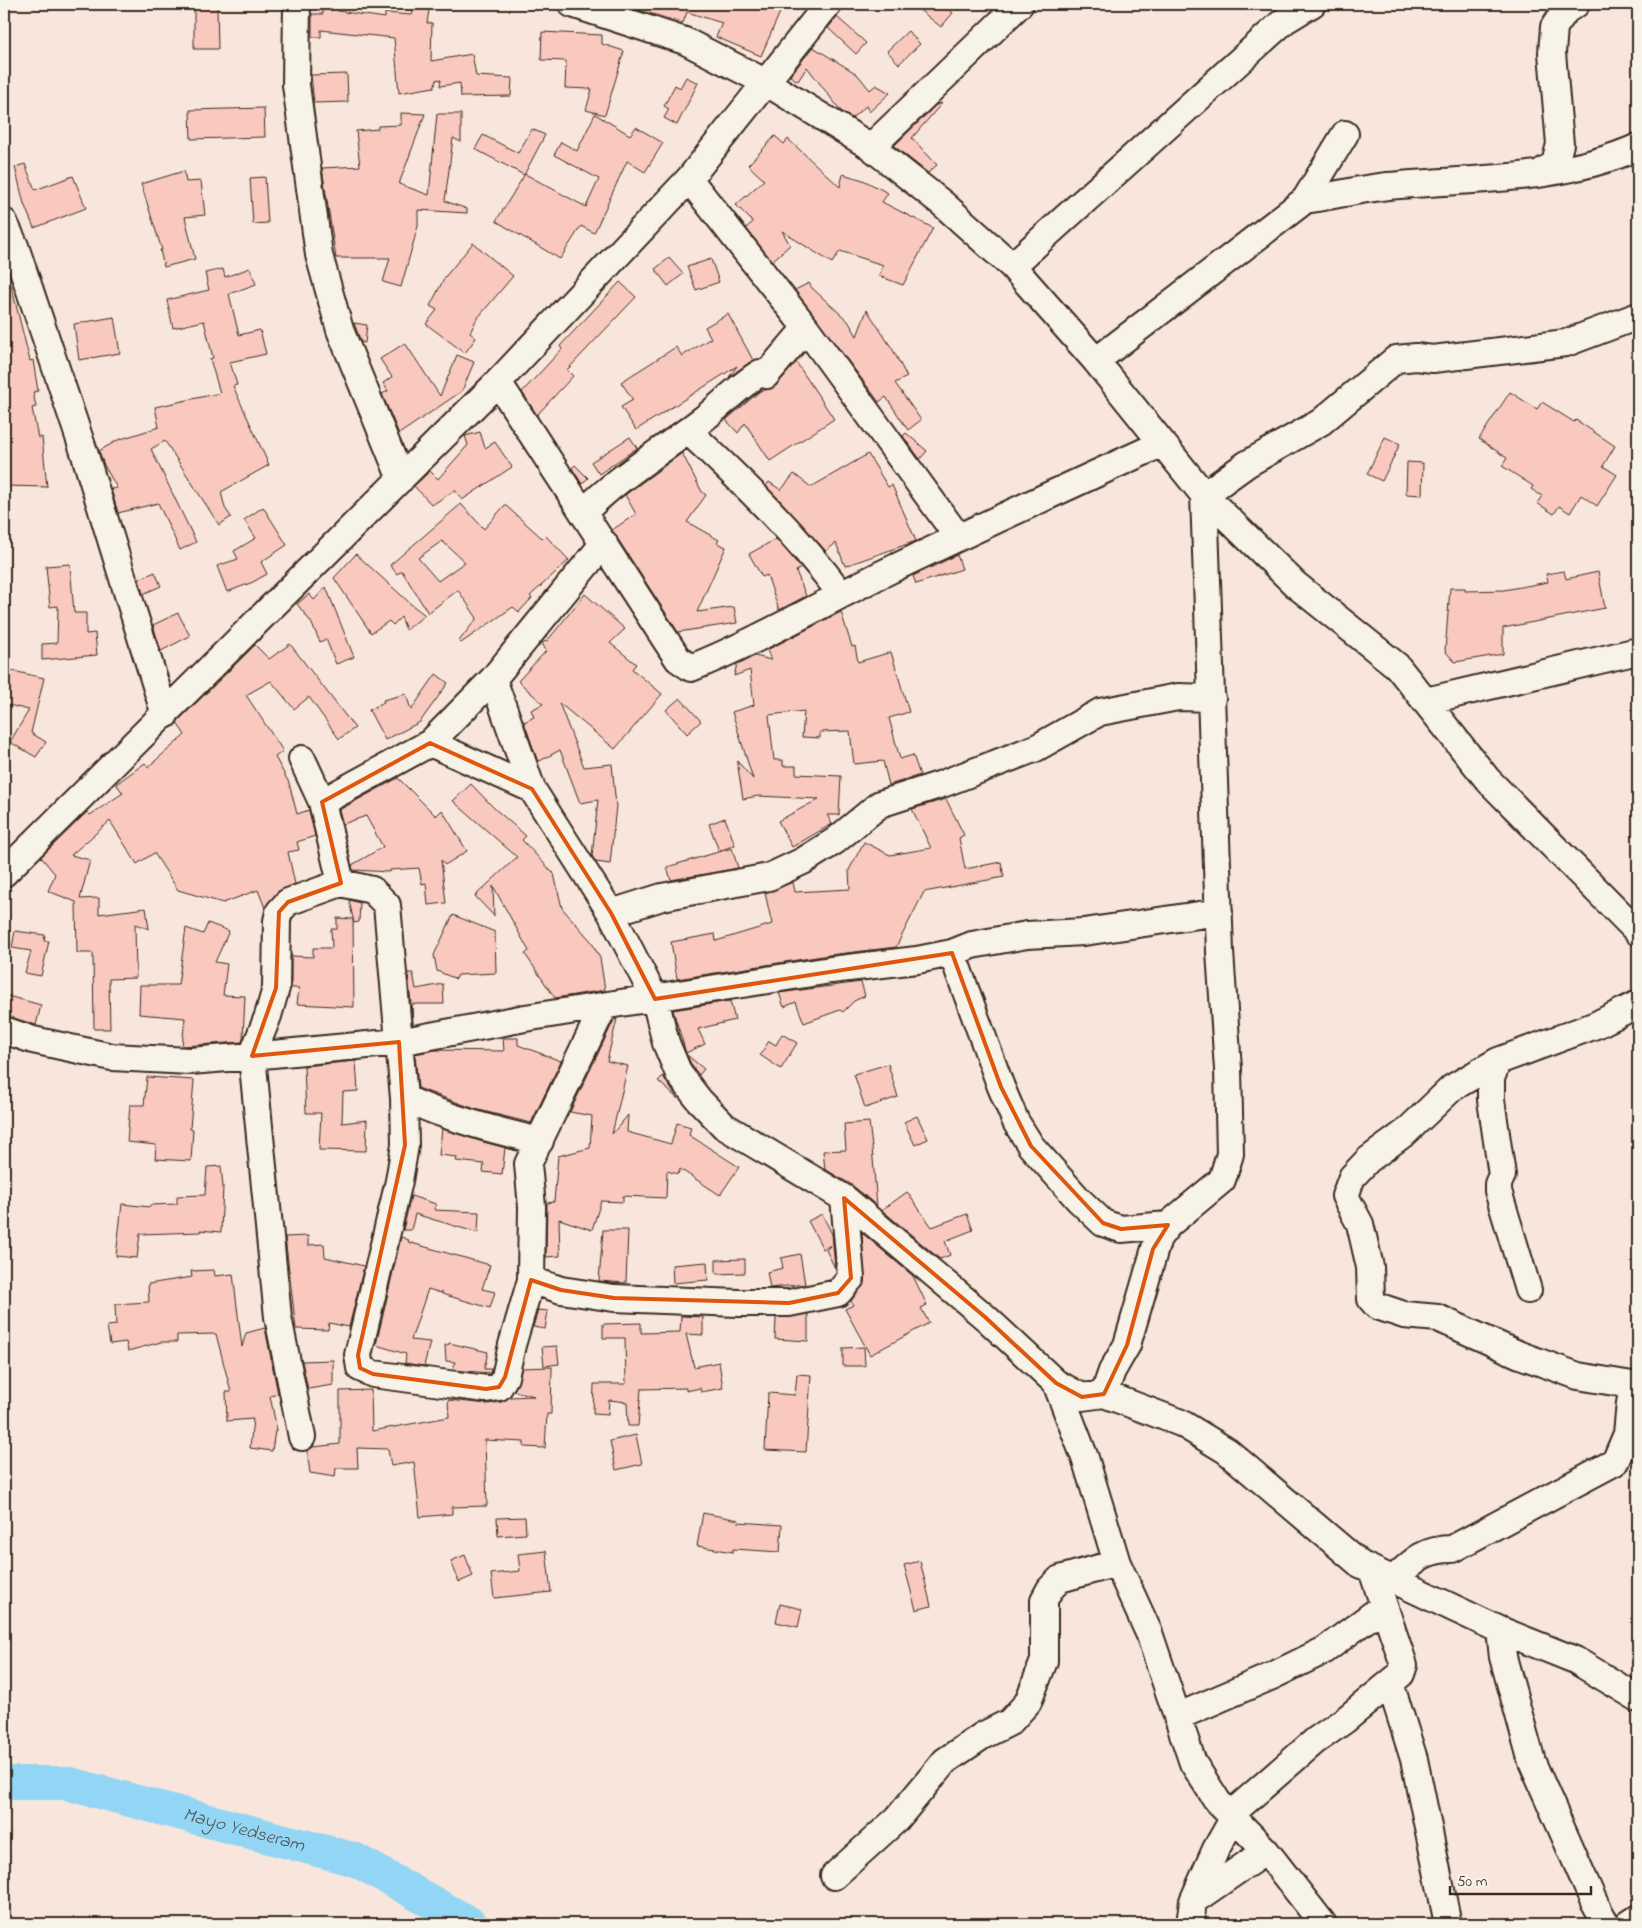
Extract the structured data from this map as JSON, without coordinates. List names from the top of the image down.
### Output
{
  "water": ["Mayo Yedseram"],
  "scale_bar": "50 m"
}
